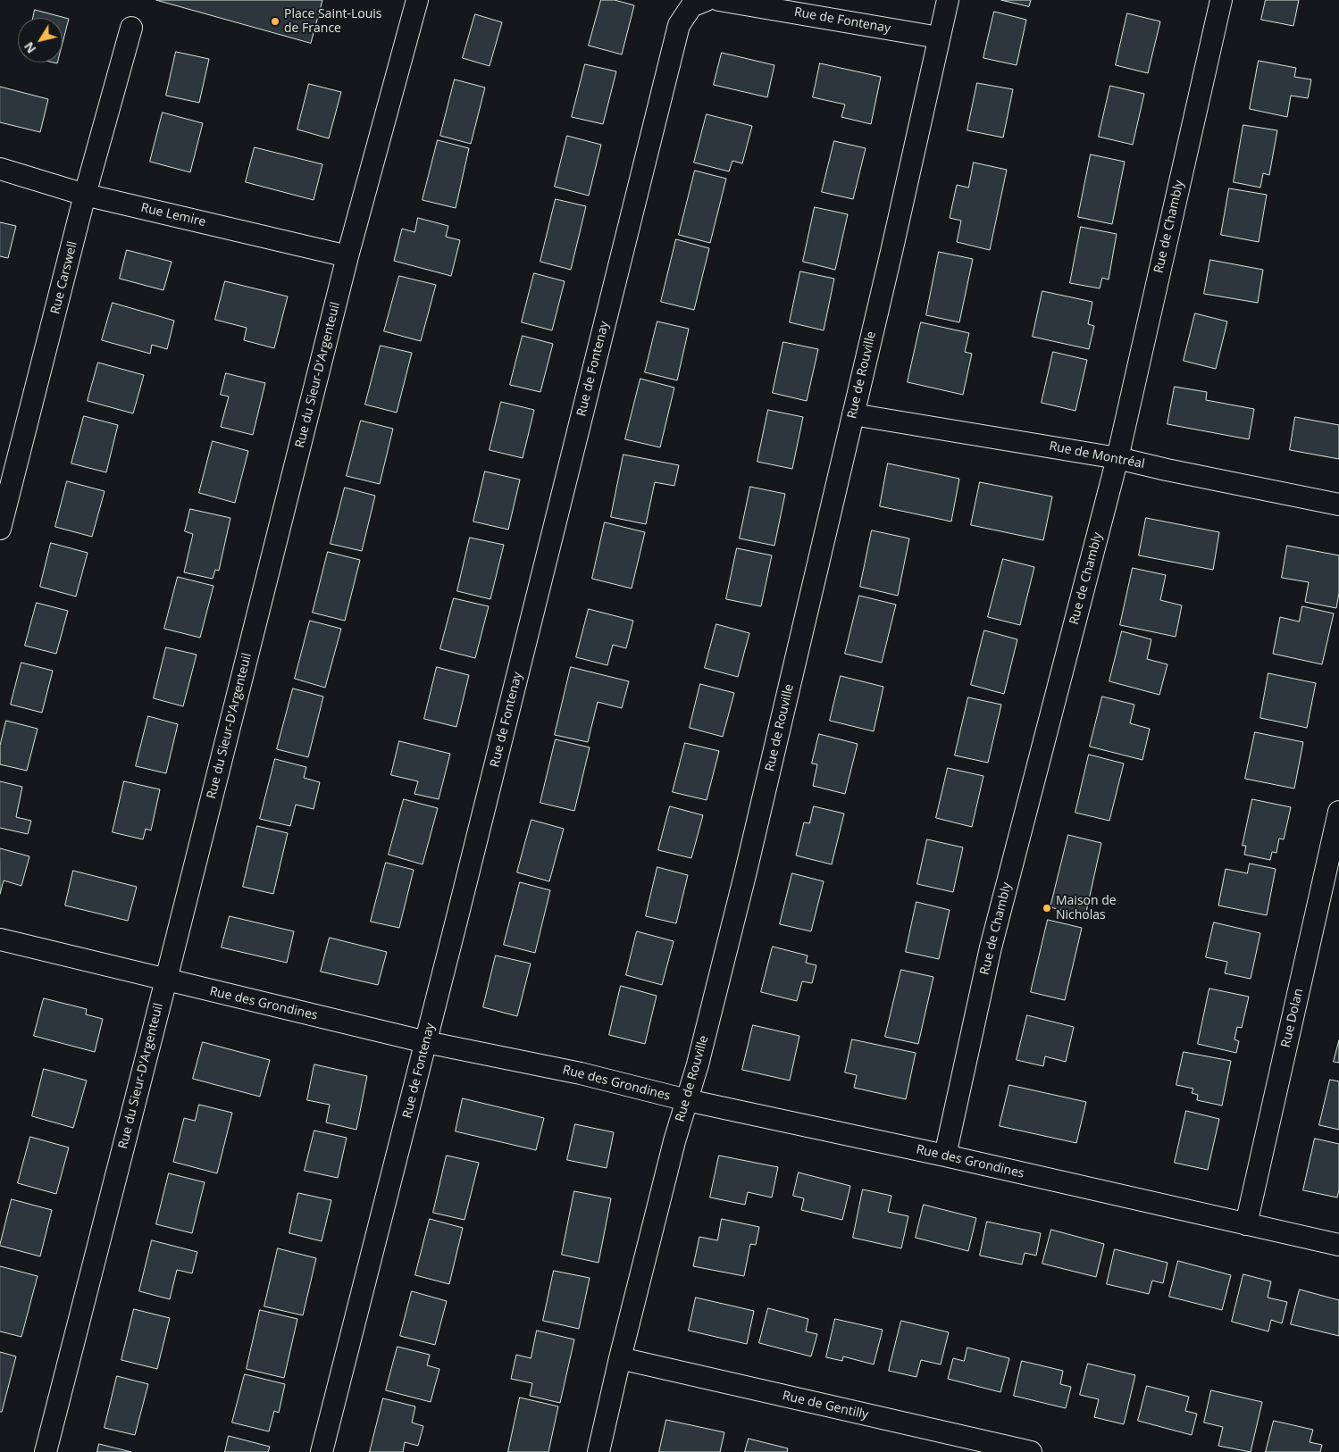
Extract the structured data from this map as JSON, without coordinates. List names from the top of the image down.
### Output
{
  "streets": {
    "street": [
      "Rue de Fontenay",
      "Rue Lemire",
      "Rue de Chambly",
      "Rue Carswell",
      "Rue du Sieur-D'Argenteuil",
      "Rue de Rouville",
      "Rue de Montréal",
      "Rue des Grondines",
      "Rue Dolan",
      "Rue de Gentilly"
    ]
  },
  "crossings": [
    ["Rue de Fontenay", "Rue de Rouville"],
    ["Rue de Fontenay", "Rue des Grondines"],
    ["Rue Lemire", "Rue Carswell"],
    ["Rue Lemire", "Rue du Sieur-D'Argenteuil"],
    ["Rue de Chambly", "Rue de Montréal"],
    ["Rue de Chambly", "Rue des Grondines"],
    ["Rue du Sieur-D'Argenteuil", "Rue des Grondines"],
    ["Rue de Rouville", "Rue de Montréal"],
    ["Rue de Rouville", "Rue des Grondines"],
    ["Rue de Rouville", "Rue de Gentilly"],
    ["Rue des Grondines", "Rue Dolan"]
  ],
  "places": ["Place Saint-Louis de France", "Maison de Nicholas"],
  "north": "bottom left"
}
